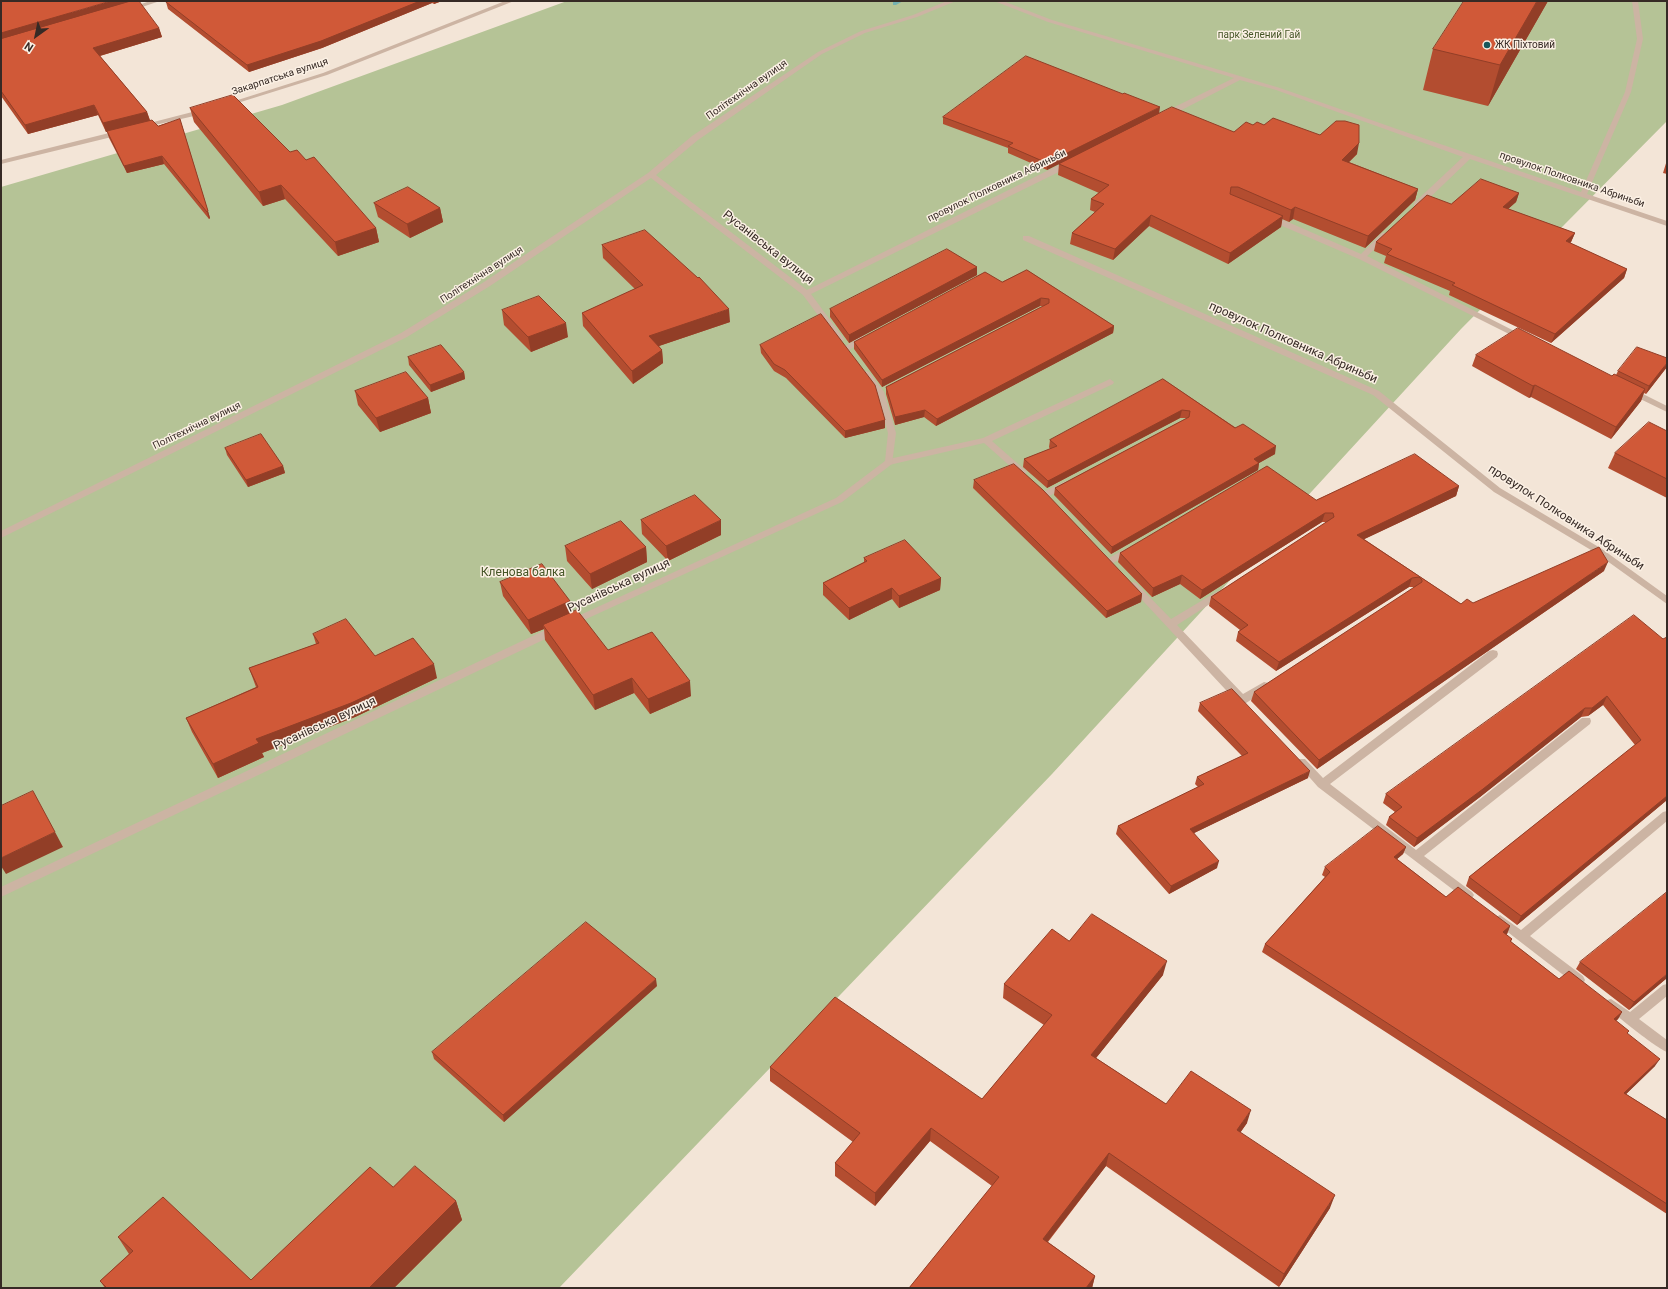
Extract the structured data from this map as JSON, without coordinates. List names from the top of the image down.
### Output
{
  "streets": {
    "street": [
      "Закарпатська вулиця",
      "Політехнічна вулиця",
      "провулок Полковника Абриньби",
      "Русанівська вулиця"
    ]
  },
  "crossings": [
    ["Політехнічна вулиця", "Русанівська вулиця"],
    ["провулок Полковника Абриньби", "Русанівська вулиця"]
  ],
  "parks": ["парк Зелений Гай", "Кленова балка"],
  "places": ["ЖК Піхтовий"],
  "north": "bottom left"
}
